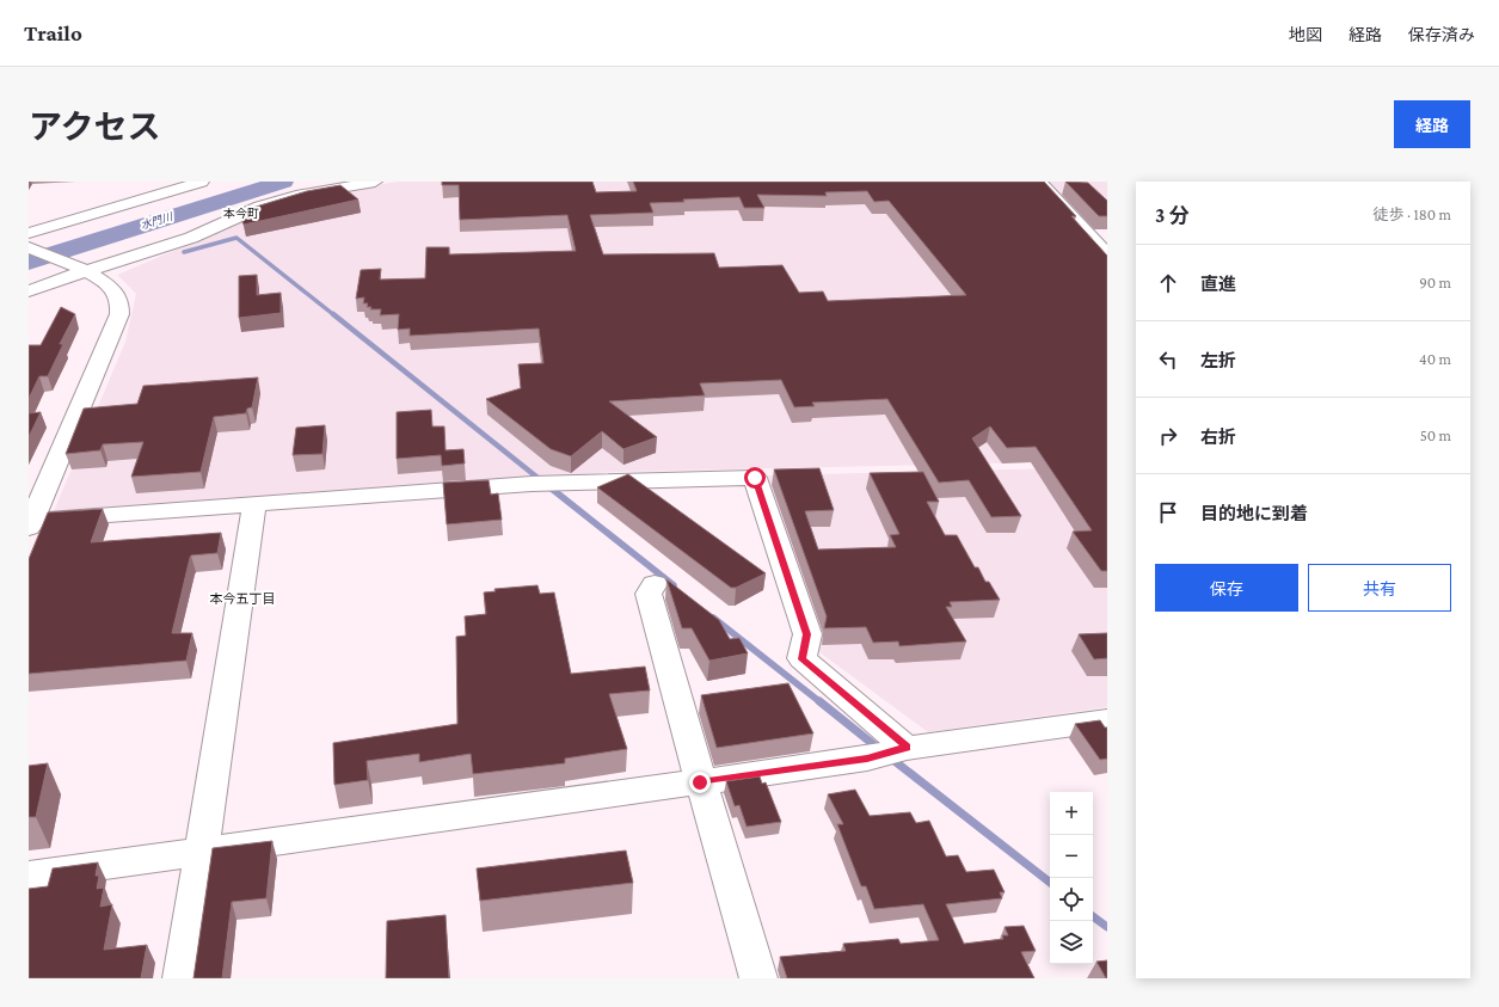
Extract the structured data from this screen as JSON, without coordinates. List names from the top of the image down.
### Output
{
  "districts": ["本今町", "本今五丁目"],
  "water": ["水門川"],
  "page": {
    "header": "Trailo",
    "nav": ["地図", "経路", "保存済み"],
    "title": "アクセス",
    "buttons": [
      "経路",
      ["保存", "共有"]
    ],
    "heading": ["3 分", "徒歩 · 180 m"],
    "list": [
      ["直進", "90 m"],
      ["左折", "40 m"],
      ["右折", "50 m"],
      "目的地に到着"
    ],
    "map_buttons": ["+", "−"]
  }
}
